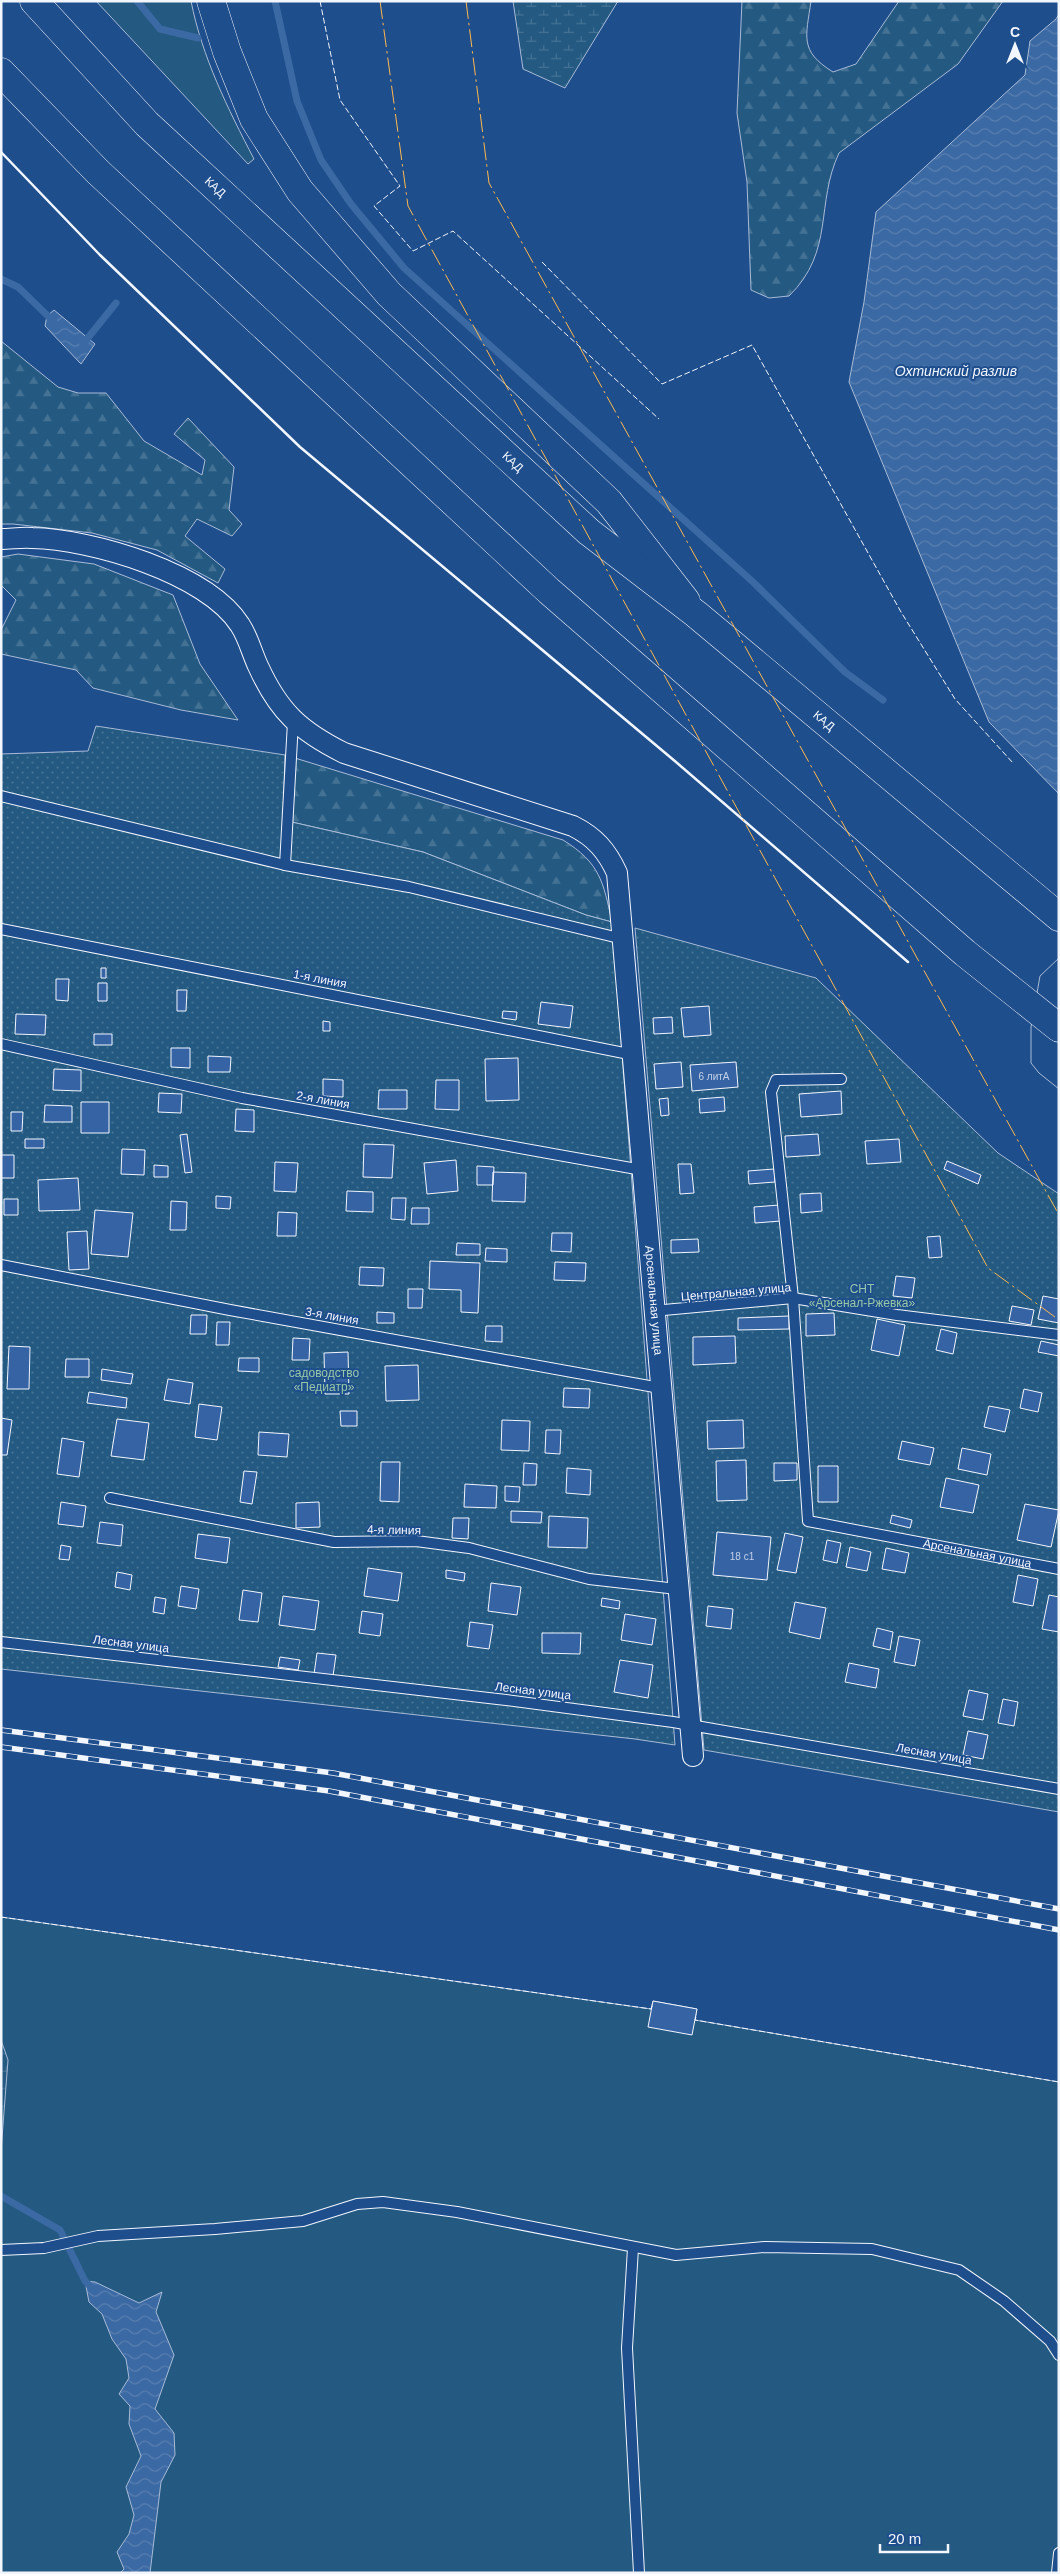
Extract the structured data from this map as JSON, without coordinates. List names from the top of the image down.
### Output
{
  "streets": {
    "main road": ["КАД"],
    "street": ["Арсенальная улица"],
    "lane": [
      "1-я линия",
      "2-я линия",
      "Центральная улица",
      "3-я линия",
      "4-я линия",
      "Лесная улица"
    ]
  },
  "crossings": [
    ["1-я линия", "Арсенальная улица"],
    ["2-я линия", "Арсенальная улица"],
    ["Центральная улица", "Арсенальная улица"],
    ["Арсенальная улица", "3-я линия"],
    ["Арсенальная улица", "4-я линия"],
    ["Арсенальная улица", "Лесная улица"]
  ],
  "water": ["Охтинский разлив"],
  "parks": ["СНТ «Арсенал-Ржевка»", "садоводство «Педиатр»"],
  "house_numbers": ["6 литА", "18 с1"],
  "scale_bar": "20 m",
  "north": "top"
}
